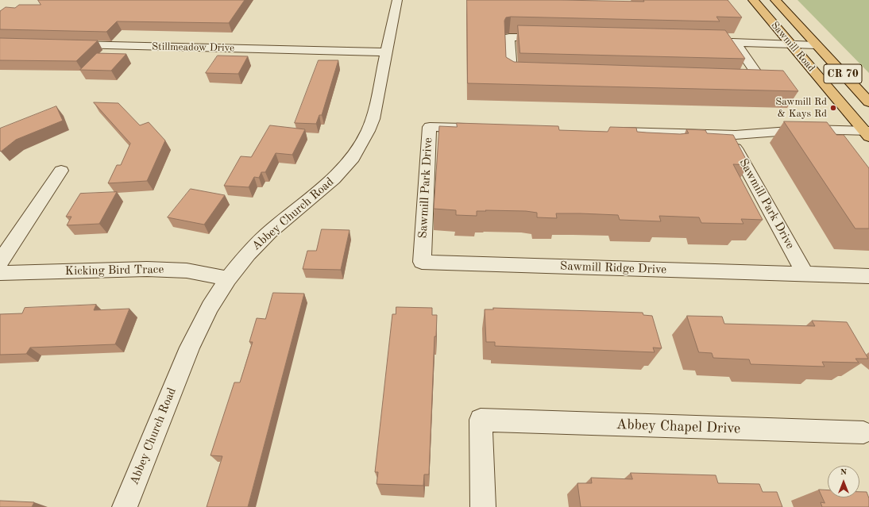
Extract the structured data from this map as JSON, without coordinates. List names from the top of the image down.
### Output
{
  "streets": {
    "main road": ["Sawmill Road", "CR 70"],
    "street": [
      "Stillmeadow Drive",
      "Sawmill Park Drive",
      "Abbey Church Road",
      "Sawmill Ridge Drive",
      "Kicking Bird Trace",
      "Abbey Chapel Drive"
    ]
  },
  "crossings": [
    ["Stillmeadow Drive", "Abbey Church Road"],
    ["Sawmill Park Drive", "Sawmill Ridge Drive"],
    ["Abbey Church Road", "Kicking Bird Trace"]
  ],
  "places": ["Sawmill Rd & Kays Rd"],
  "north": "top"
}
